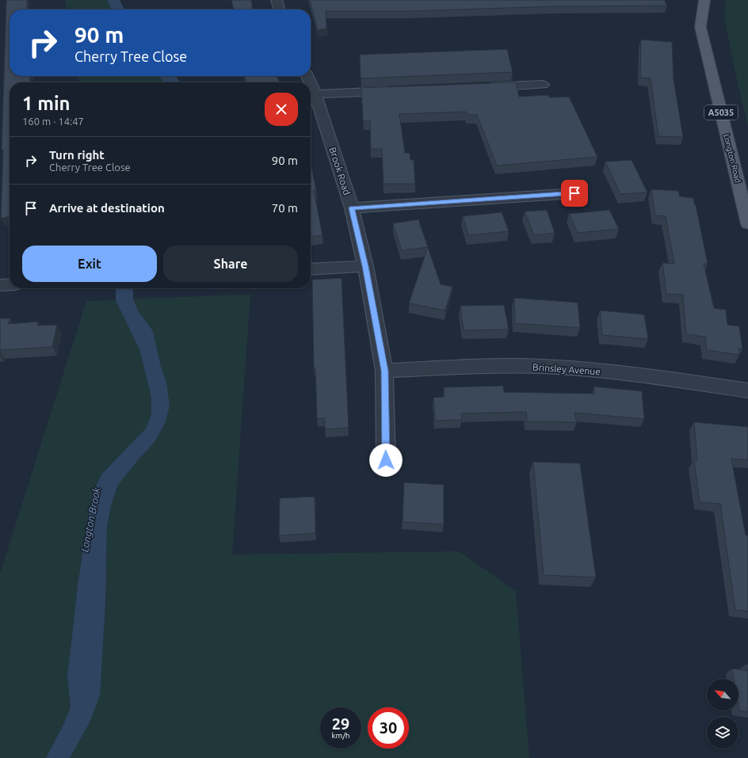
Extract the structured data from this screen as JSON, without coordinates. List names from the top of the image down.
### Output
{
  "streets": {
    "main road": ["A5035", "Longton Road"],
    "street": ["Brook Road", "Brinsley Avenue"]
  },
  "crossings": [
    ["Brook Road", "Brinsley Avenue"]
  ],
  "water": ["Longton Brook"],
  "north": "top left",
  "page": {
    "turn": ["90 m", "Cherry Tree Close"],
    "heading": ["1 min", "160 m · 14:47"],
    "list": [
      {
        "name": "Turn right",
        "note": "Cherry Tree Close",
        "value": "90 m"
      },
      {
        "name": "Arrive at destination",
        "value": "70 m"
      }
    ],
    "buttons": ["Exit", "Share"],
    "speed": "29 km/h",
    "limit": "30"
  }
}
